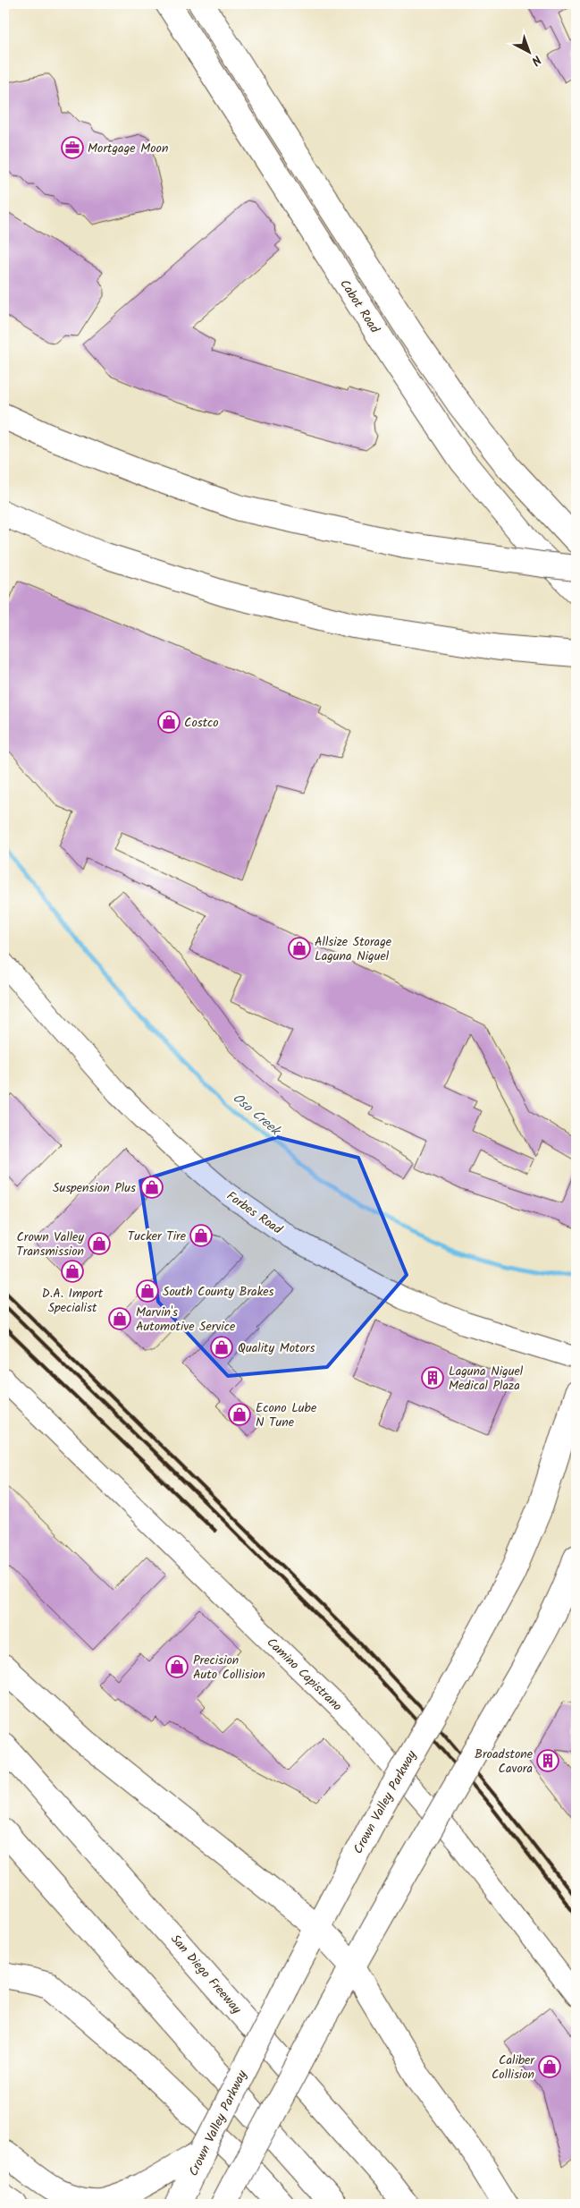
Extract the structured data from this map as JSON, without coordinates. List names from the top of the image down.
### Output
{
  "streets": {
    "main road": ["Cabot Road", "Crown Valley Parkway", "San Diego Freeway"],
    "street": ["Forbes Road", "Camino Capistrano"]
  },
  "water": ["Oso Creek"],
  "places": {
    "office": ["Mortgage Moon"],
    "shop": [
      "Costco",
      "Allsize Storage Laguna Niguel",
      "Suspension Plus",
      "Tucker Tire",
      "Crown Valley Transmission",
      "D.A. Import Specialist",
      "South County Brakes",
      "Marvin's Automotive Service",
      "Quality Motors",
      "Econo Lube N Tune",
      "Precision Auto Collision",
      "Caliber Collision"
    ],
    "building": ["Laguna Niguel Medical Plaza", "Broadstone Cavora"]
  },
  "north": "bottom right"
}
